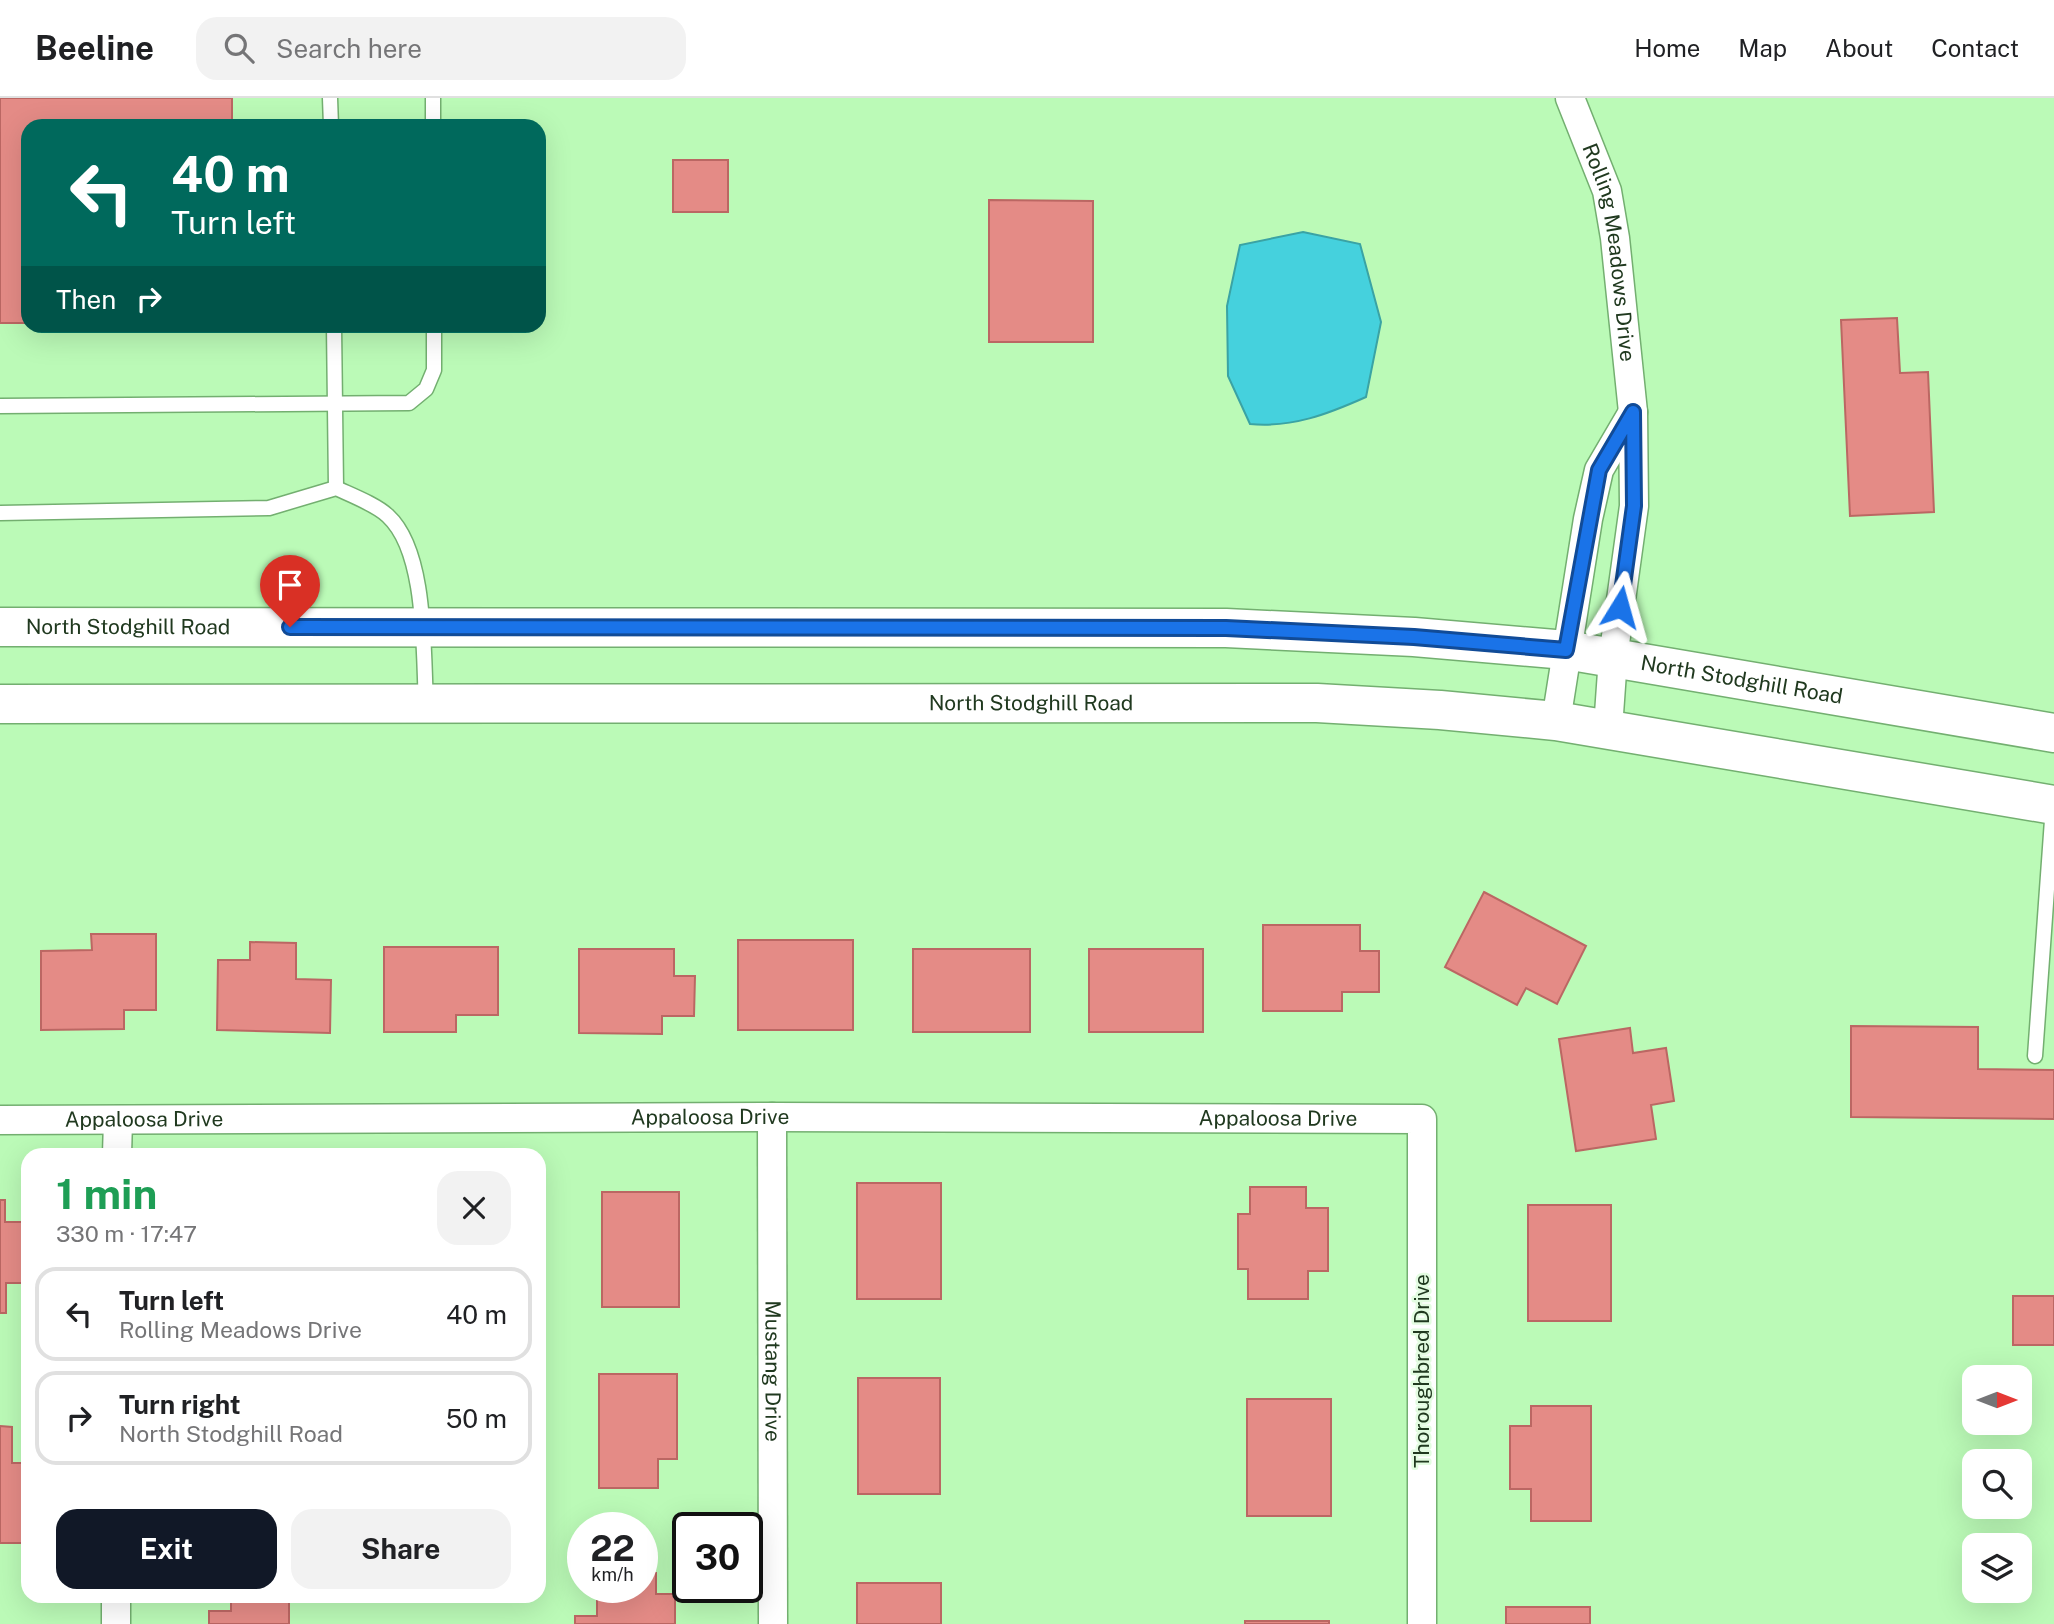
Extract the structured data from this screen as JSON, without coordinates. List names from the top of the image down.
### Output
{
  "streets": {
    "main road": ["North Stodghill Road"],
    "street": [
      "Rolling Meadows Drive",
      "Appaloosa Drive",
      "Mustang Drive",
      "Thoroughbred Drive"
    ]
  },
  "crossings": [
    ["Rolling Meadows Drive", "North Stodghill Road"],
    ["Appaloosa Drive", "Mustang Drive"],
    ["Appaloosa Drive", "Thoroughbred Drive"]
  ],
  "north": "right",
  "page": {
    "header": "Beeline",
    "search": "Search here",
    "nav": [
      "Home",
      "Map",
      "About",
      "Contact"
    ],
    "turn": ["40 m", "Turn left"],
    "then": "Then",
    "heading": ["1 min", "330 m · 17:47"],
    "list": [
      {
        "name": "Turn left",
        "note": "Rolling Meadows Drive",
        "value": "40 m"
      },
      {
        "name": "Turn right",
        "note": "North Stodghill Road",
        "value": "50 m"
      }
    ],
    "buttons": ["Exit", "Share"],
    "speed": "22 km/h",
    "limit": "30"
  }
}
